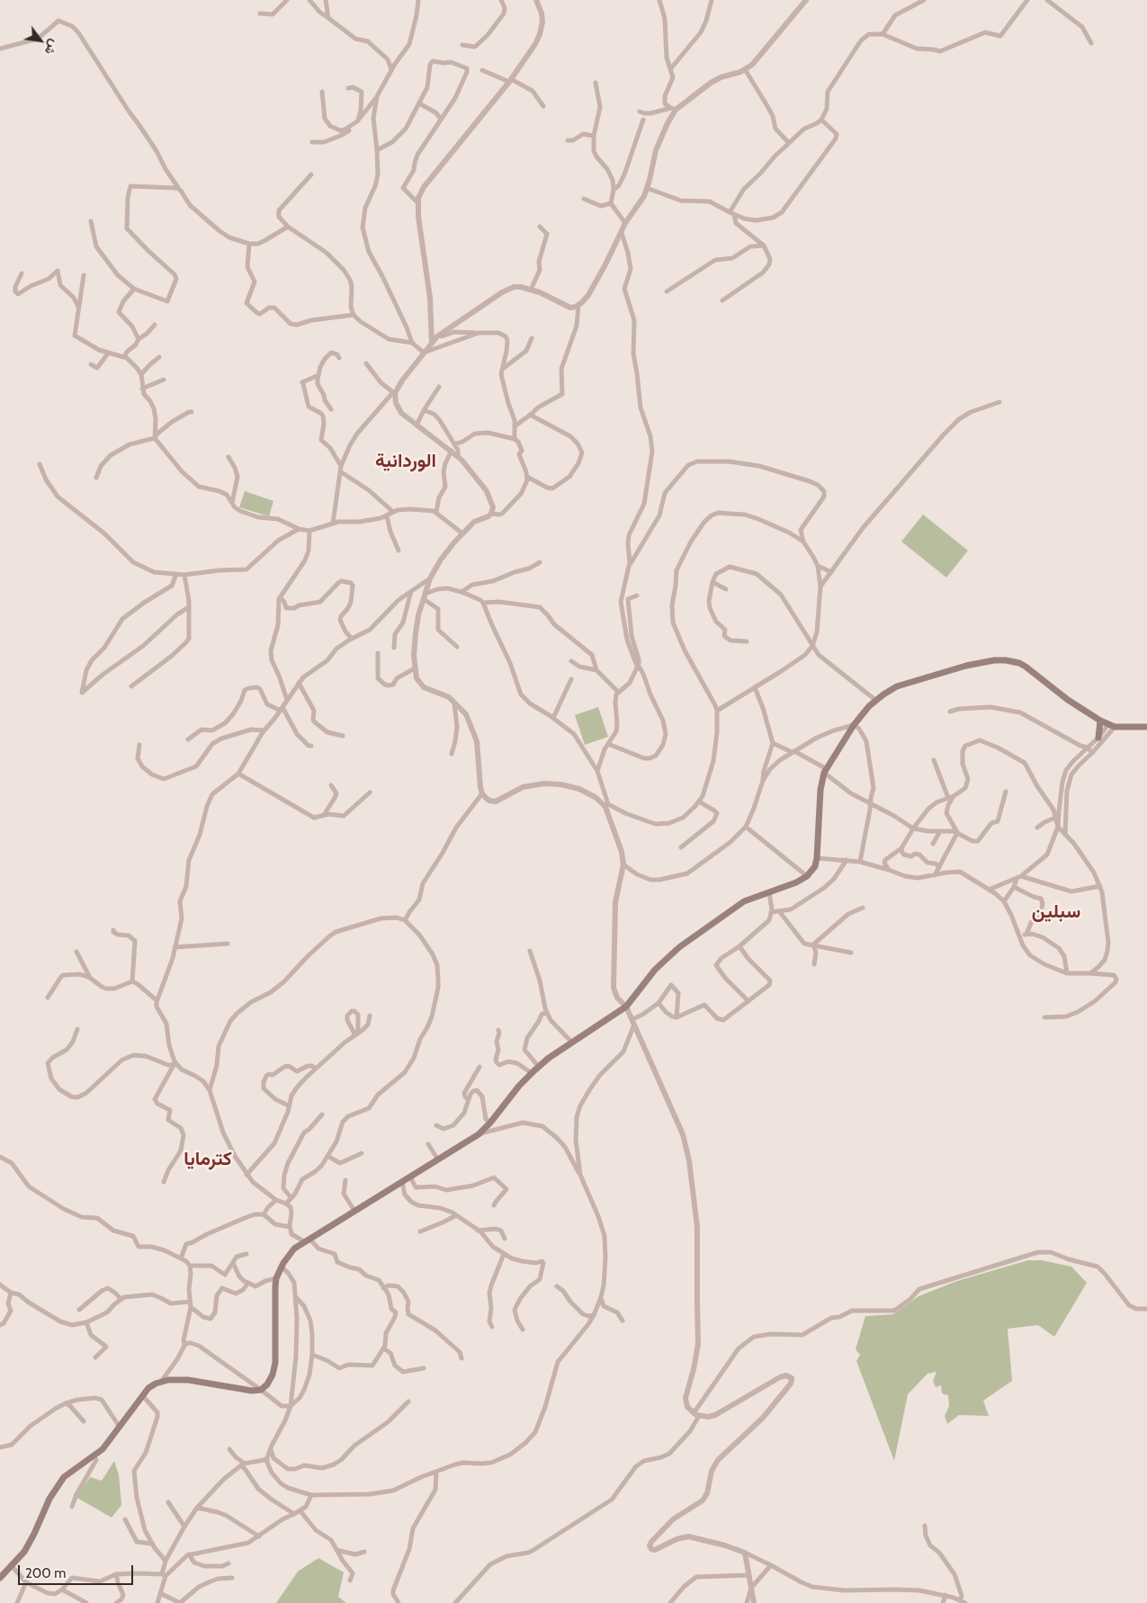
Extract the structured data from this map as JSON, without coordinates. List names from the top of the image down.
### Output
{
  "districts": ["الوردانية", "سبلين", "كترمايا"],
  "scale_bar": "200 m",
  "north": "bottom right"
}
